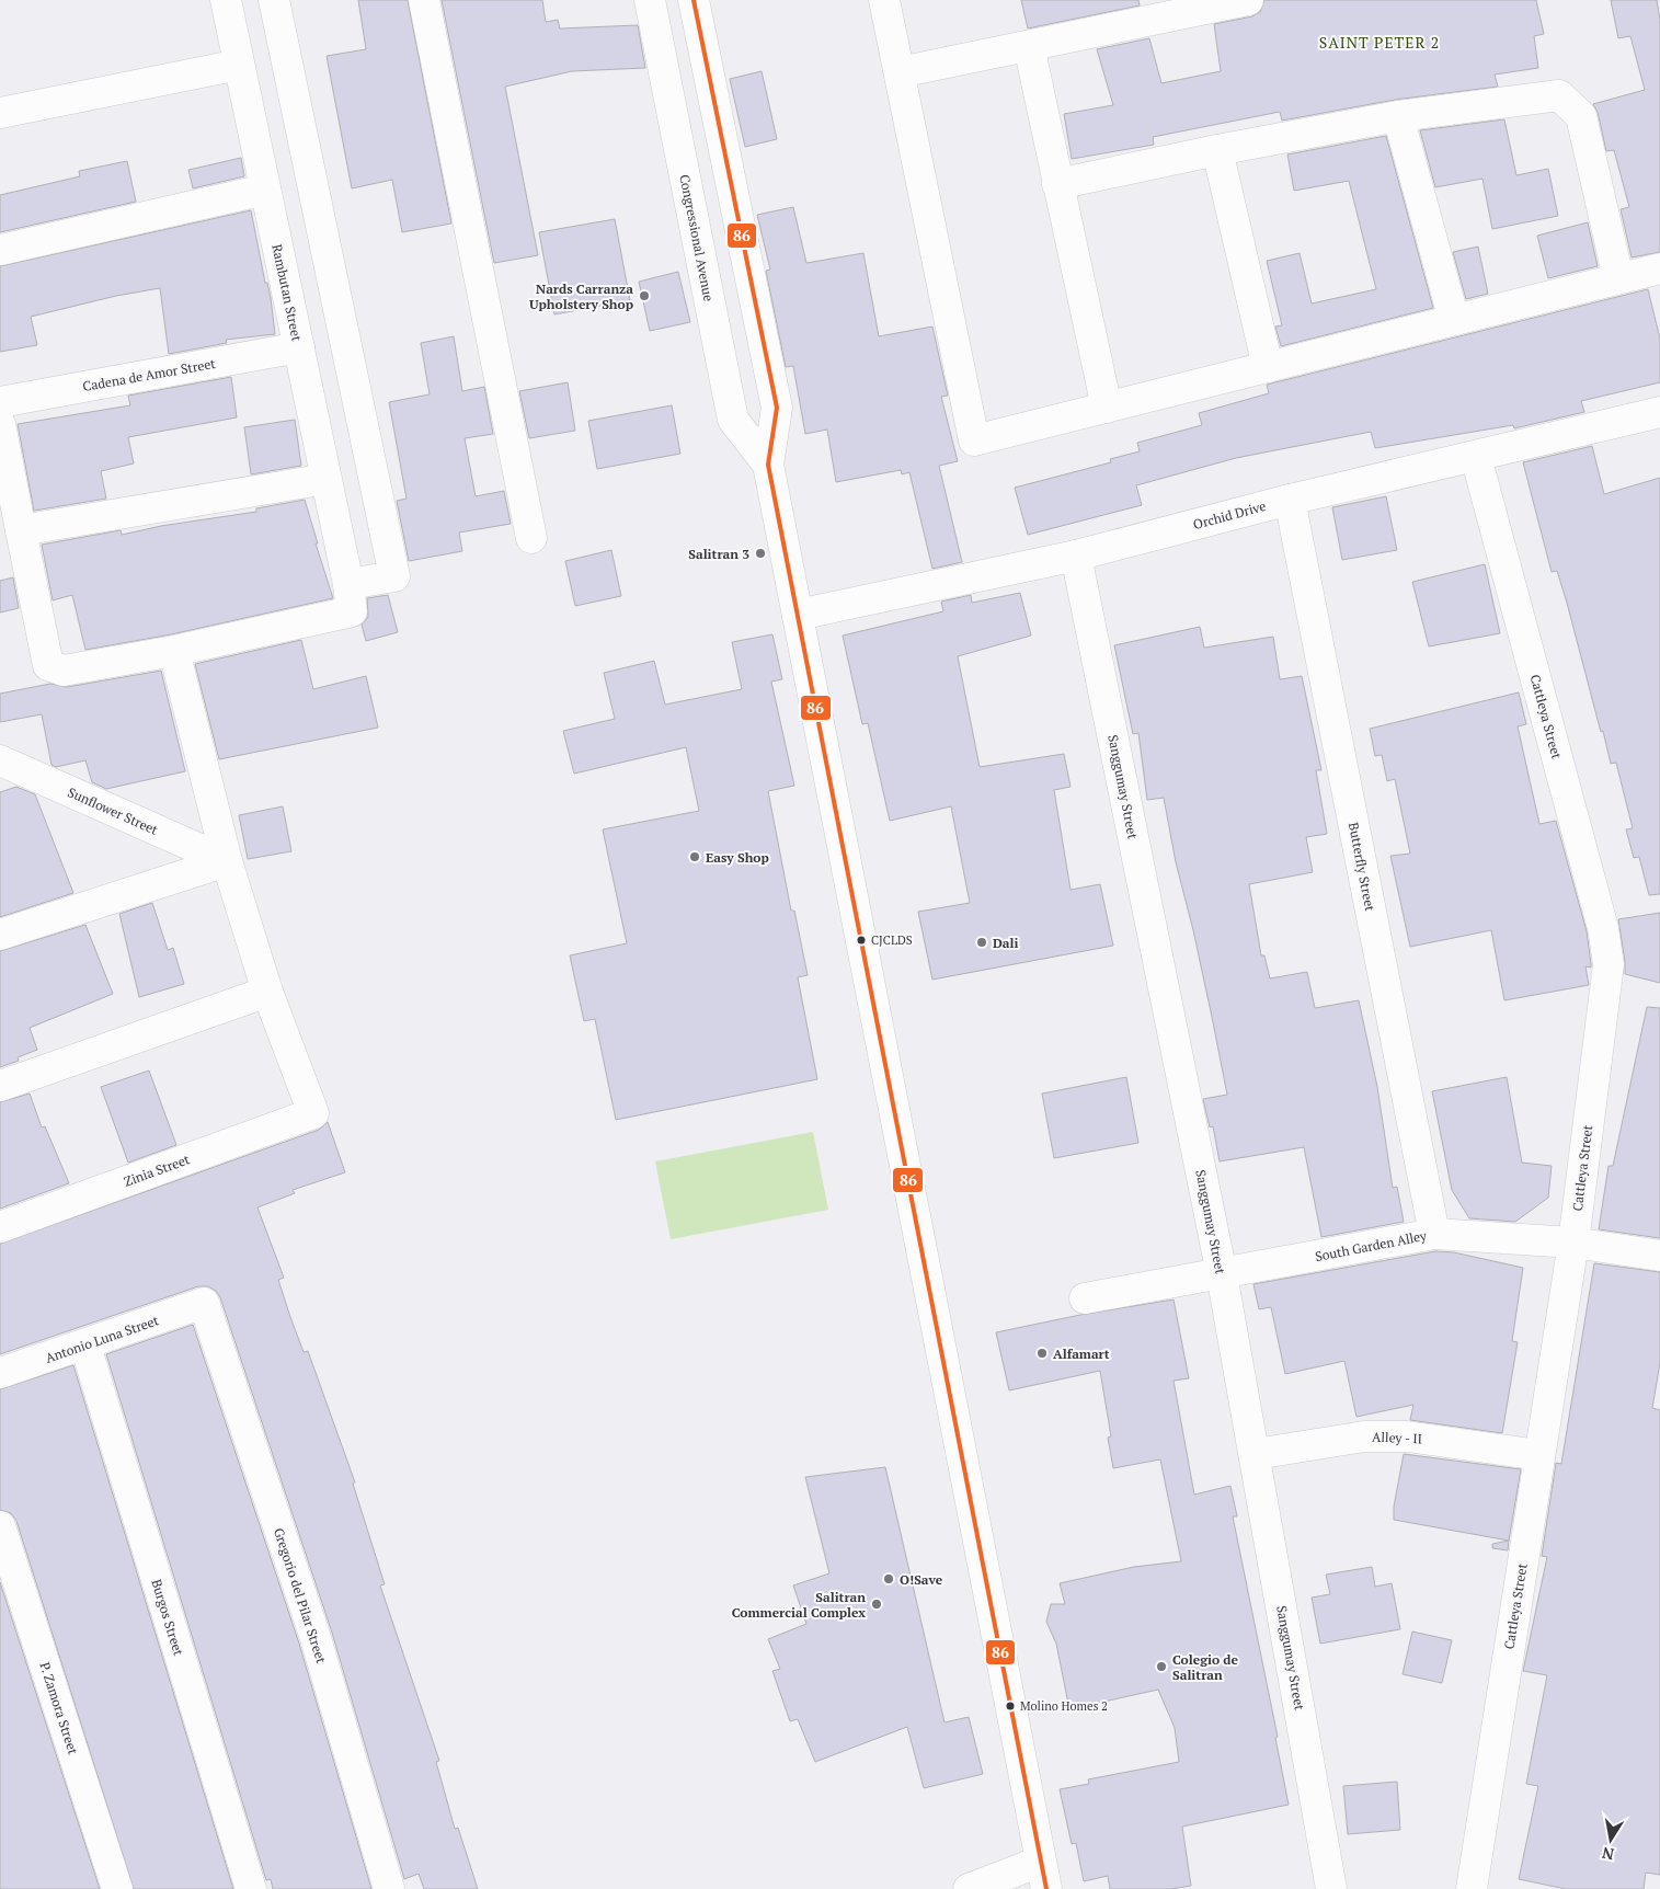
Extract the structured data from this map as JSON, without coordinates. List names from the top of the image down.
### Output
{
  "streets": {
    "street": [
      "Congressional Avenue",
      "Rambutan Street",
      "Cadena de Amor Street",
      "Orchid Drive",
      "Cattleya Street",
      "Sanggumay Street",
      "Sunflower Street",
      "Butterfly Street",
      "Zinia Street",
      "South Garden Alley",
      "Antonio Luna Street",
      "Alley - II",
      "Gregorio del Pilar Street",
      "Burgos Street",
      "P. Zamora Street"
    ]
  },
  "crossings": [
    ["Congressional Avenue", "Orchid Drive"],
    ["Rambutan Street", "Cadena de Amor Street"],
    ["Orchid Drive", "Cattleya Street"],
    ["Orchid Drive", "Sanggumay Street"],
    ["Orchid Drive", "Butterfly Street"],
    ["Cattleya Street", "South Garden Alley"],
    ["Cattleya Street", "Alley - II"],
    ["Sanggumay Street", "South Garden Alley"],
    ["Sanggumay Street", "Alley - II"],
    ["Butterfly Street", "South Garden Alley"],
    ["Antonio Luna Street", "Gregorio del Pilar Street"],
    ["Antonio Luna Street", "Burgos Street"]
  ],
  "districts": ["SAINT PETER 2"],
  "places": [
    "Nards Carranza Upholstery Shop",
    "Salitran 3",
    "Easy Shop",
    "CJCLDS",
    "Dali",
    "Alfamart",
    "O!Save",
    "Salitran Commercial Complex",
    "Colegio de Salitran",
    "Molino Homes 2"
  ],
  "lines": ["transit line 86"],
  "north": "bottom"
}
